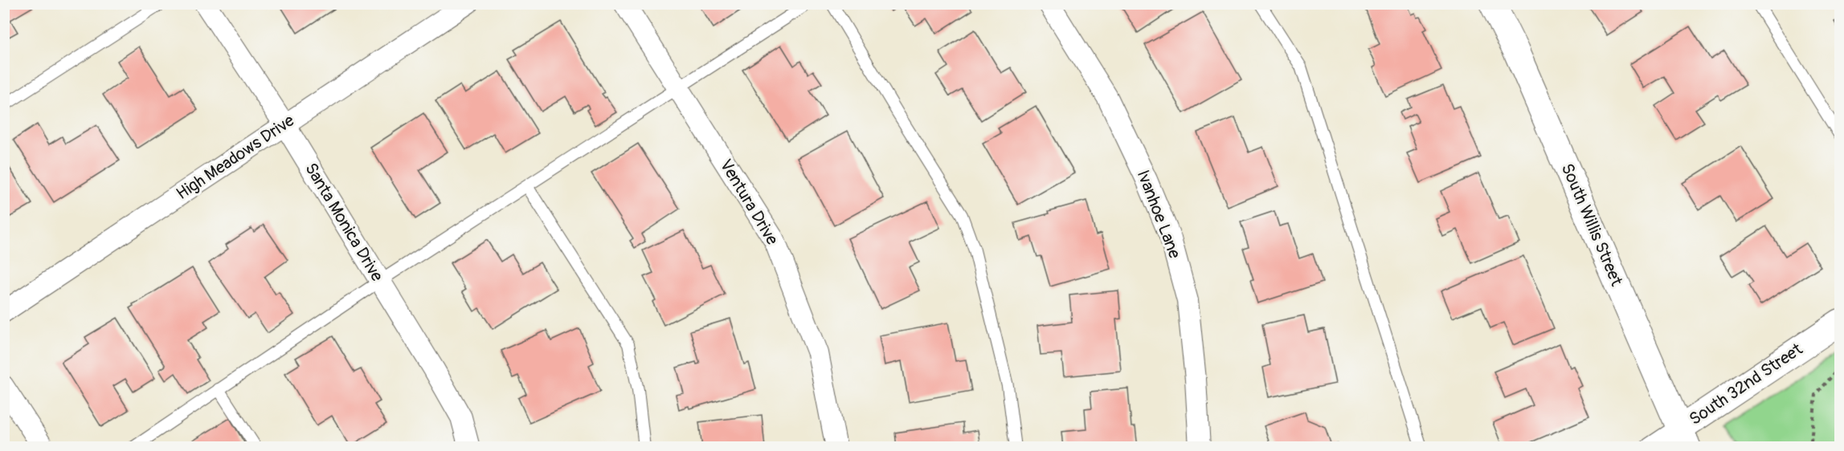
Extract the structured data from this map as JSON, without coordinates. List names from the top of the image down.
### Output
{
  "streets": {
    "street": [
      "High Meadows Drive",
      "Ventura Drive",
      "Ivanhoe Lane",
      "Santa Monica Drive",
      "South Willis Street",
      "South 32nd Street"
    ]
  },
  "crossings": [
    ["High Meadows Drive", "Santa Monica Drive"],
    ["South Willis Street", "South 32nd Street"]
  ]
}
